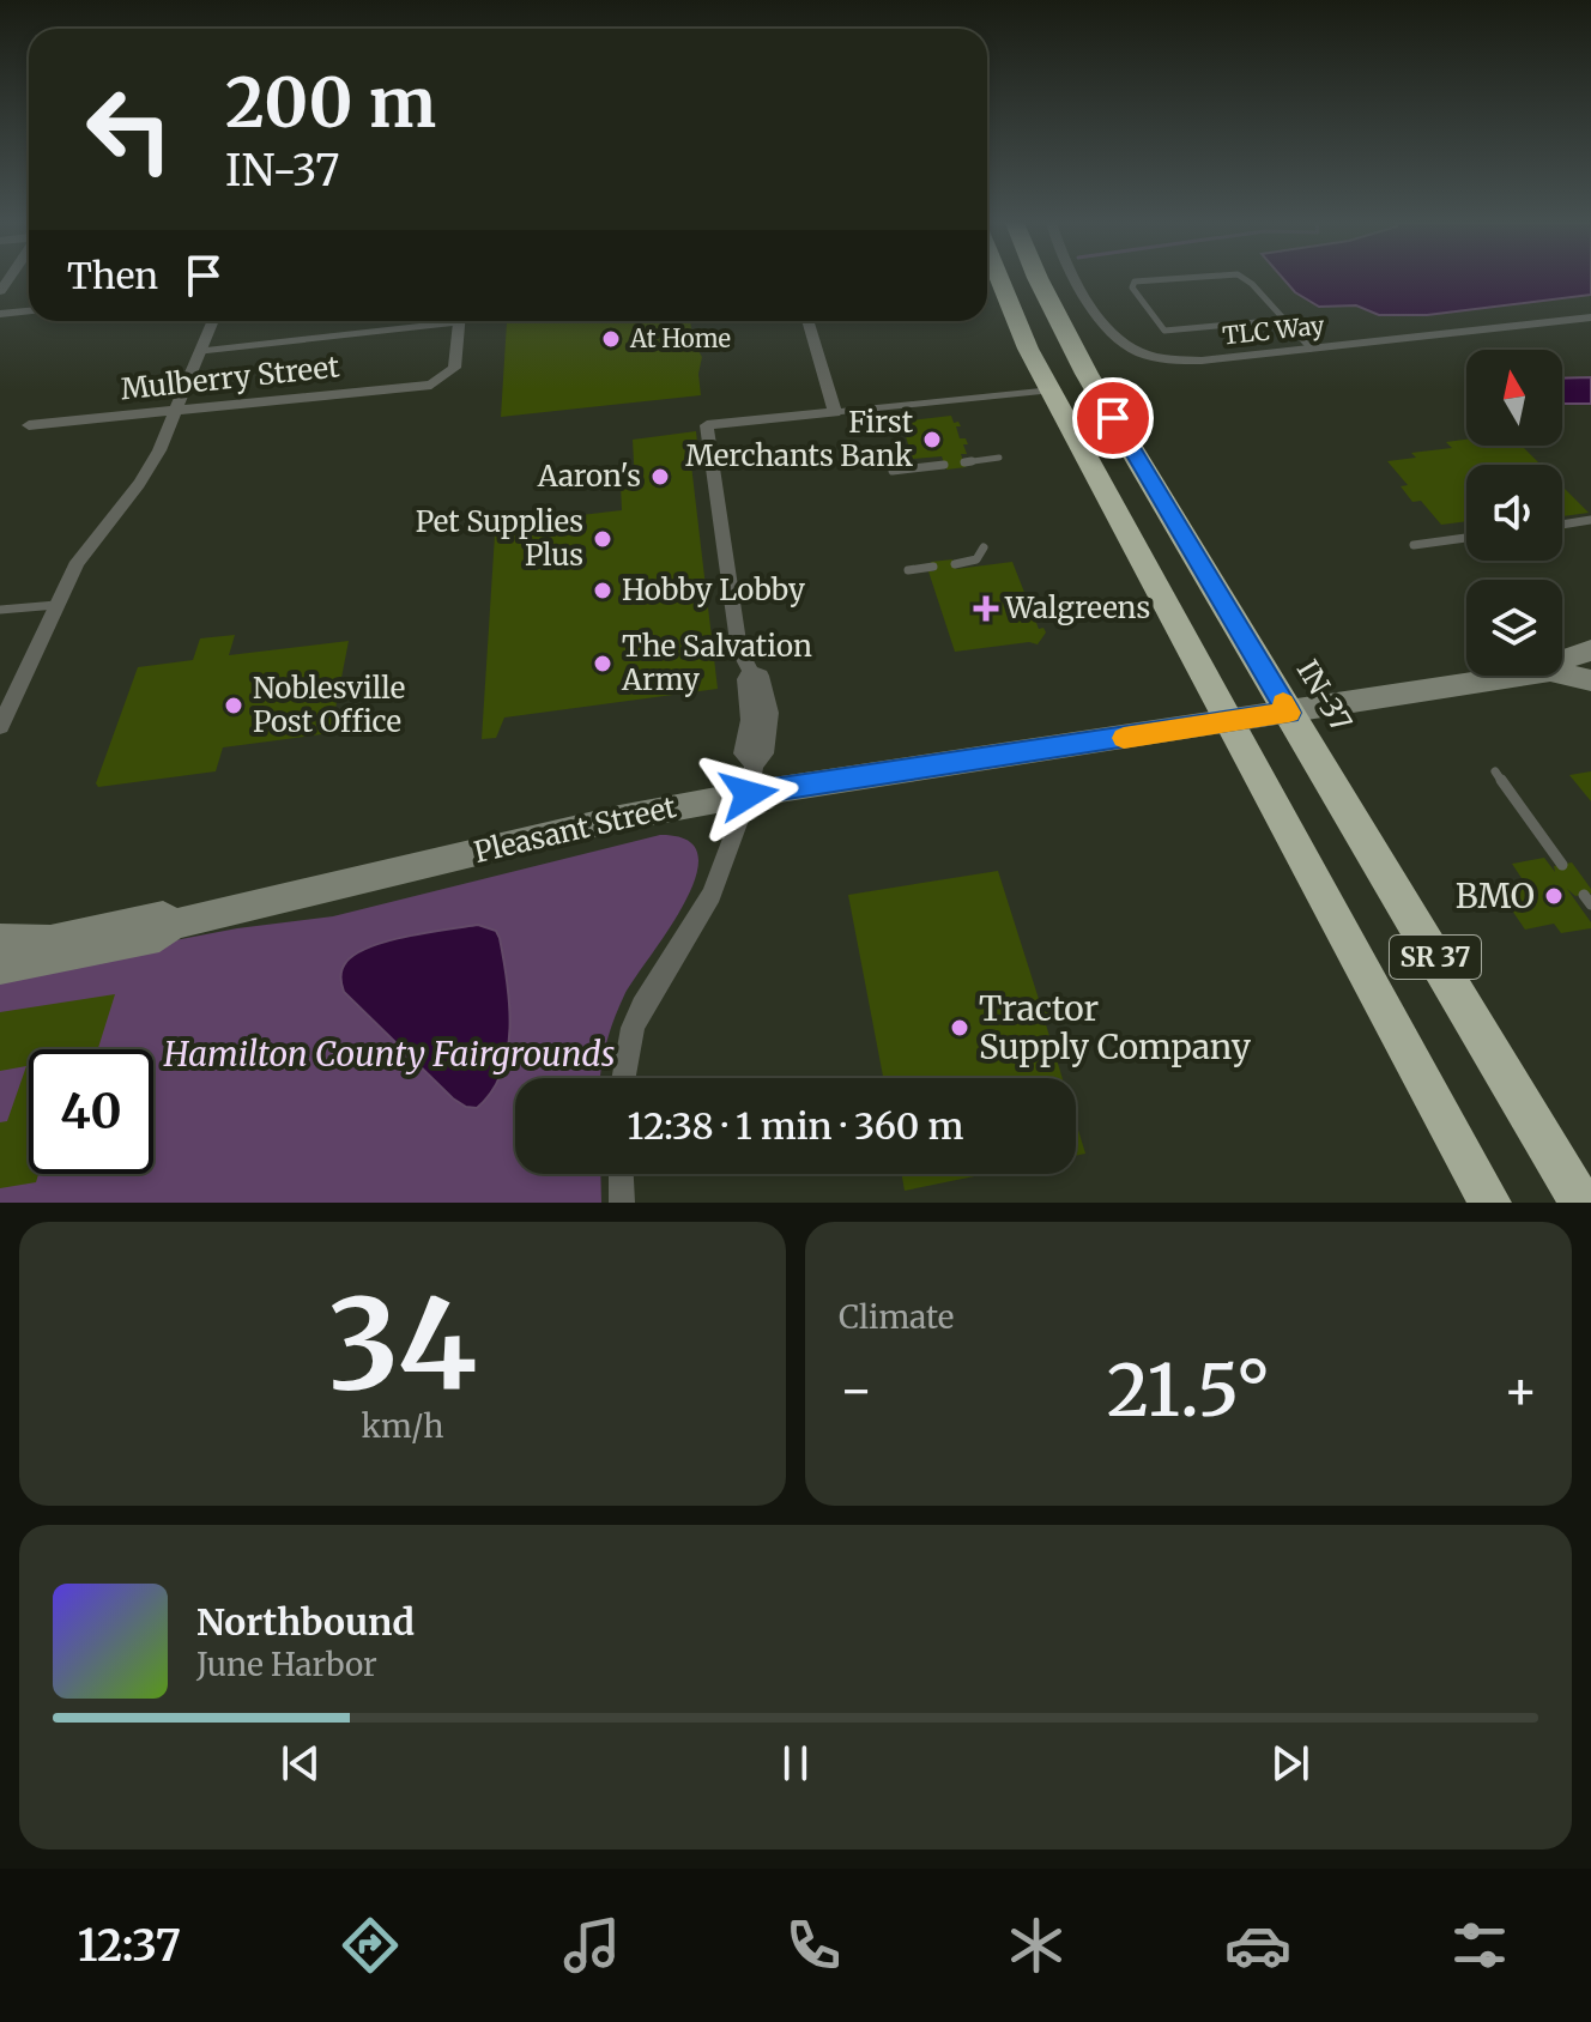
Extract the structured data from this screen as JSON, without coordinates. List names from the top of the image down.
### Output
{
  "streets": {
    "highway": ["IN-37", "SR 37"],
    "street": ["TLC Way", "Mulberry Street", "Pleasant Street"]
  },
  "crossings": [
    ["IN-37", "Pleasant Street"],
    ["Pleasant Street", "SR 37"]
  ],
  "parks": ["Hamilton County Fairgrounds"],
  "places": {
    "other": [
      "At Home",
      "First Merchants Bank",
      "Aaron's",
      "Pet Supplies Plus",
      "Hobby Lobby",
      "The Salvation Army",
      "Noblesville Post Office",
      "BMO",
      "Tractor Supply Company"
    ],
    "health": ["Walgreens"]
  },
  "north": "top",
  "page": {
    "turn": ["200 m", "IN-37"],
    "then": "Then",
    "limit": "40",
    "trip": "12:38 · 1 min · 360 m",
    "tile": [
      ["34", "km/h"],
      "Climate"
    ],
    "heat": ["−", "21.5°", "+"],
    "song": ["Northbound", "June Harbor"],
    "tabs": "12:37"
  }
}
